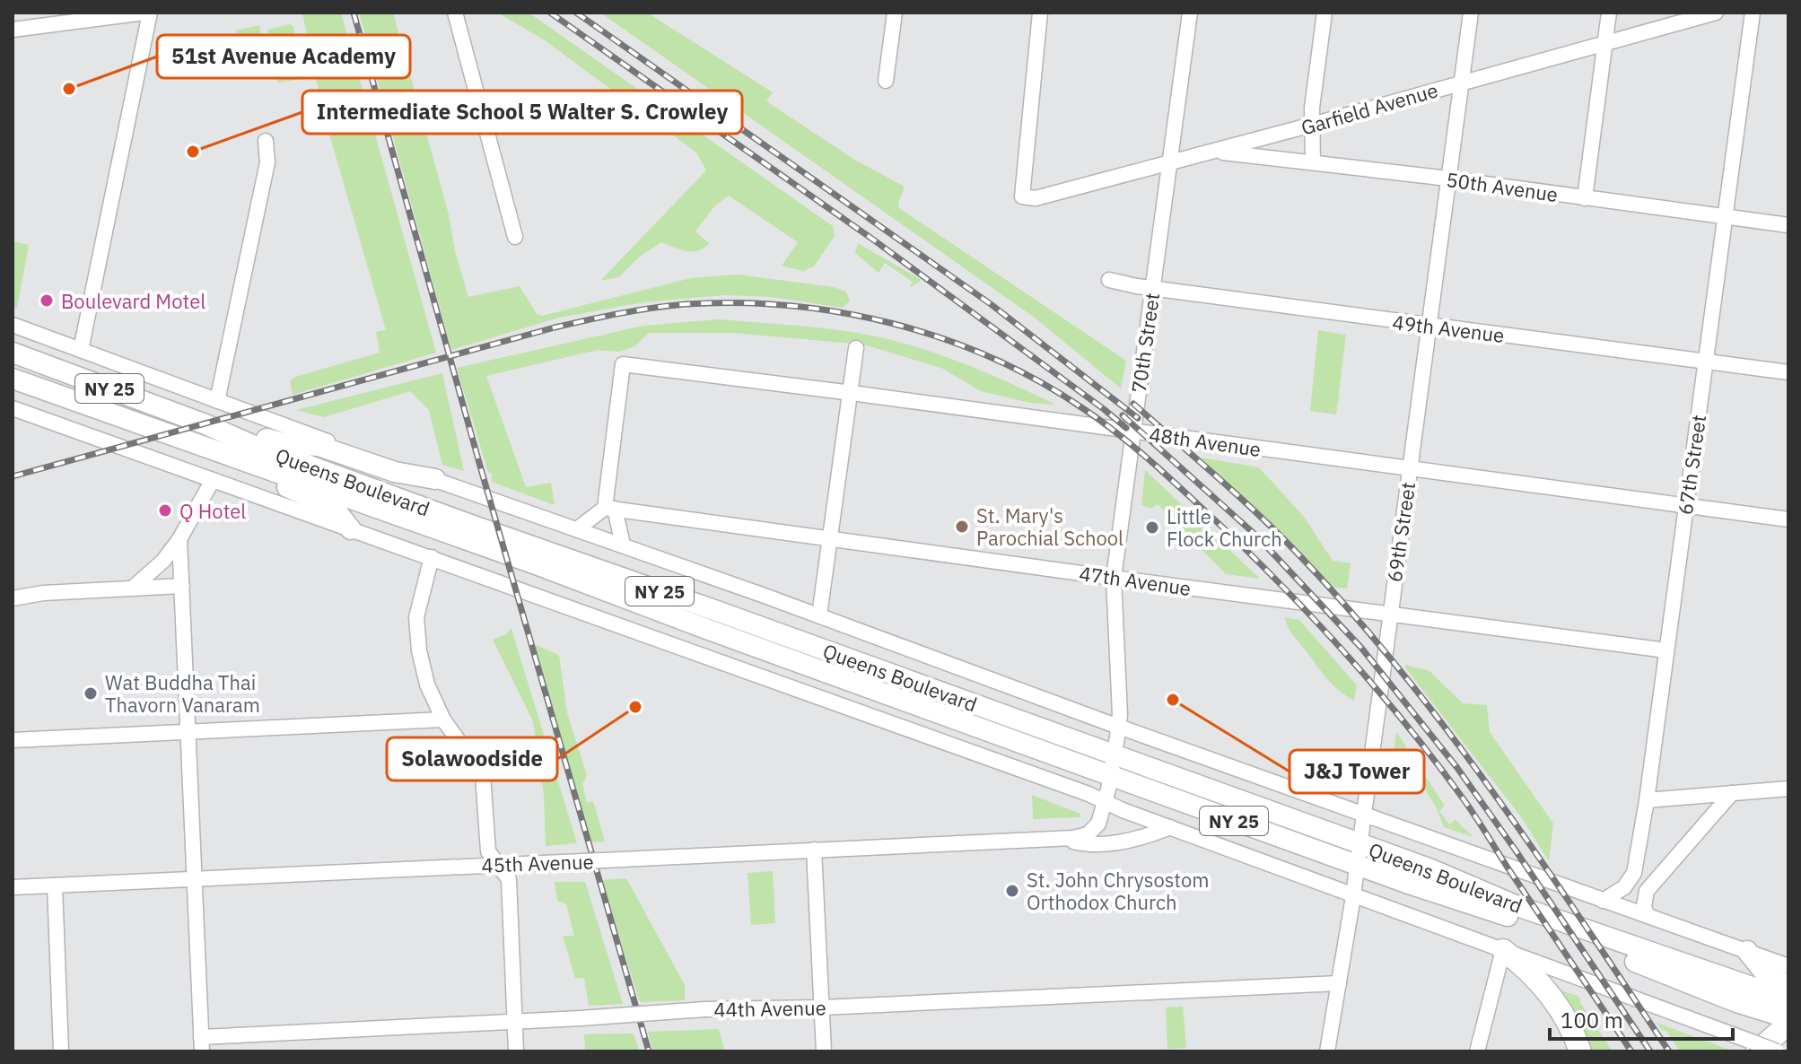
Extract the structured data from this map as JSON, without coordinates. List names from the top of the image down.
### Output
{
  "streets": {
    "main road": ["NY 25", "Queens Boulevard"],
    "street": [
      "Garfield Avenue",
      "50th Avenue",
      "49th Avenue",
      "70th Street",
      "48th Avenue",
      "67th Street",
      "69th Street",
      "47th Avenue",
      "45th Avenue",
      "44th Avenue"
    ]
  },
  "crossings": [
    ["Garfield Avenue", "50th Avenue"],
    ["Garfield Avenue", "70th Street"],
    ["Garfield Avenue", "69th Street"],
    ["50th Avenue", "67th Street"],
    ["50th Avenue", "69th Street"],
    ["49th Avenue", "70th Street"],
    ["49th Avenue", "67th Street"],
    ["49th Avenue", "69th Street"],
    ["70th Street", "48th Avenue"],
    ["70th Street", "Queens Boulevard"],
    ["70th Street", "47th Avenue"],
    ["70th Street", "45th Avenue"],
    ["48th Avenue", "67th Street"],
    ["48th Avenue", "69th Street"],
    ["48th Avenue", "47th Avenue"],
    ["67th Street", "Queens Boulevard"],
    ["67th Street", "47th Avenue"],
    ["Queens Boulevard", "69th Street"],
    ["69th Street", "47th Avenue"],
    ["69th Street", "44th Avenue"]
  ],
  "places": [
    "51st Avenue Academy",
    "Intermediate School 5 Walter S. Crowley",
    "Boulevard Motel",
    "Q Hotel",
    "St. Mary's Parochial School",
    "Little Flock Church",
    "Wat Buddha Thai Thavorn Vanaram",
    "J&J Tower",
    "Solawoodside",
    "St. John Chrysostom Orthodox Church"
  ],
  "scale_bar": "100 m"
}
